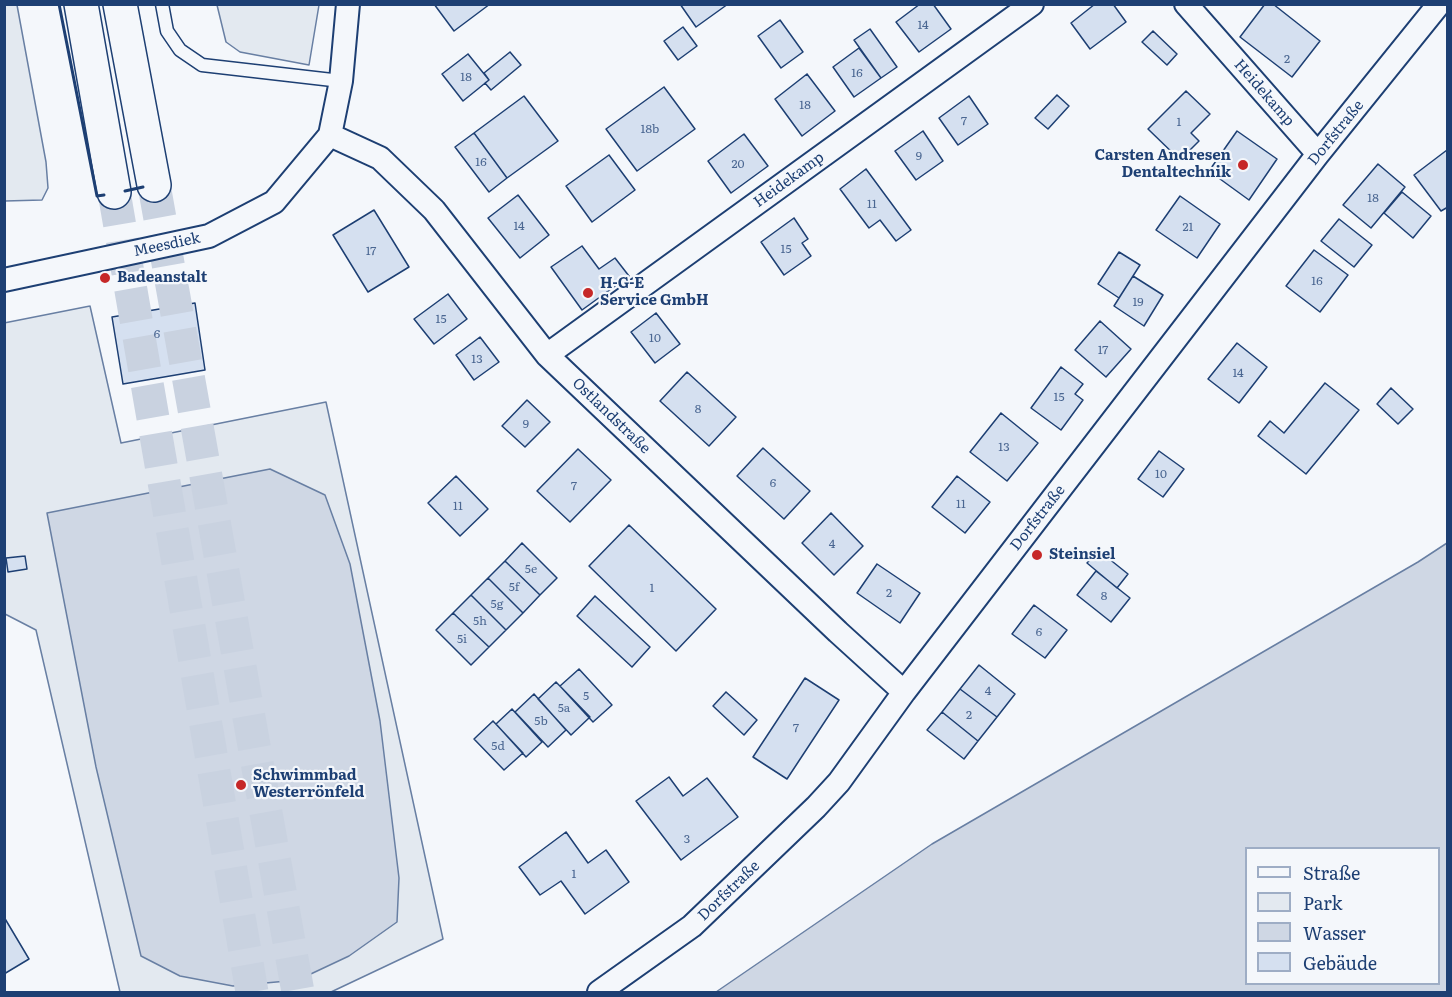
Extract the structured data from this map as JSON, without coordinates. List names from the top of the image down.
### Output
{
  "streets": {
    "street": [
      "Heidekamp",
      "Dorfstraße",
      "Meesdiek",
      "Ostlandstraße"
    ]
  },
  "crossings": [
    ["Heidekamp", "Dorfstraße"],
    ["Heidekamp", "Ostlandstraße"],
    ["Dorfstraße", "Ostlandstraße"],
    ["Meesdiek", "Ostlandstraße"]
  ],
  "places": [
    "Carsten Andresen Dentaltechnik",
    "Badeanstalt",
    "H-G-E Service GmbH",
    "Steinsiel",
    "Schwimmbad Westerrönfeld"
  ],
  "house_numbers": [
    "14",
    "2",
    "16",
    "18",
    "18",
    "7",
    "1",
    "18b",
    "9",
    "16",
    "20",
    "18",
    "11",
    "14",
    "21",
    "15",
    "17",
    "16",
    "19",
    "15",
    "6",
    "10",
    "17",
    "13",
    "14",
    "15",
    "8",
    "9",
    "13",
    "10",
    "6",
    "7",
    "11",
    "11",
    "4",
    "5e",
    "5f",
    "1",
    "2",
    "8",
    "5g",
    "5h",
    "6",
    "5i",
    "4",
    "5",
    "5a",
    "2",
    "5b",
    "7",
    "5d",
    "3",
    "1"
  ],
  "legend": [
    "Straße",
    "Park",
    "Wasser",
    "Gebäude"
  ]
}
